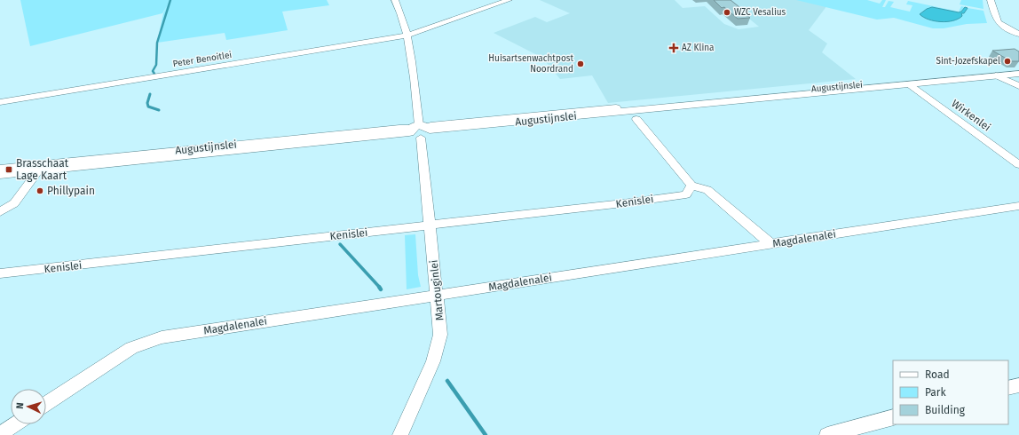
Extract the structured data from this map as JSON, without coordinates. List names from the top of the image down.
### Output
{
  "streets": {
    "street": [
      "Peter Benoitlei",
      "Augustijnslei",
      "Wirkenlei",
      "Kenislei",
      "Magdalenalei",
      "Martouginlei"
    ]
  },
  "crossings": [
    ["Peter Benoitlei", "Martouginlei"],
    ["Augustijnslei", "Wirkenlei"],
    ["Augustijnslei", "Martouginlei"],
    ["Kenislei", "Martouginlei"],
    ["Magdalenalei", "Martouginlei"]
  ],
  "places": {
    "other": [
      "WZC Vesalius",
      "Sint-Jozefskapel",
      "Huisartsenwachtpost Noordrand",
      "Phillypain"
    ],
    "health": ["AZ Klina"],
    "transit": ["Brasschaat Lage Kaart"]
  },
  "legend": ["Road", "Park", "Building"],
  "north": "left"
}
